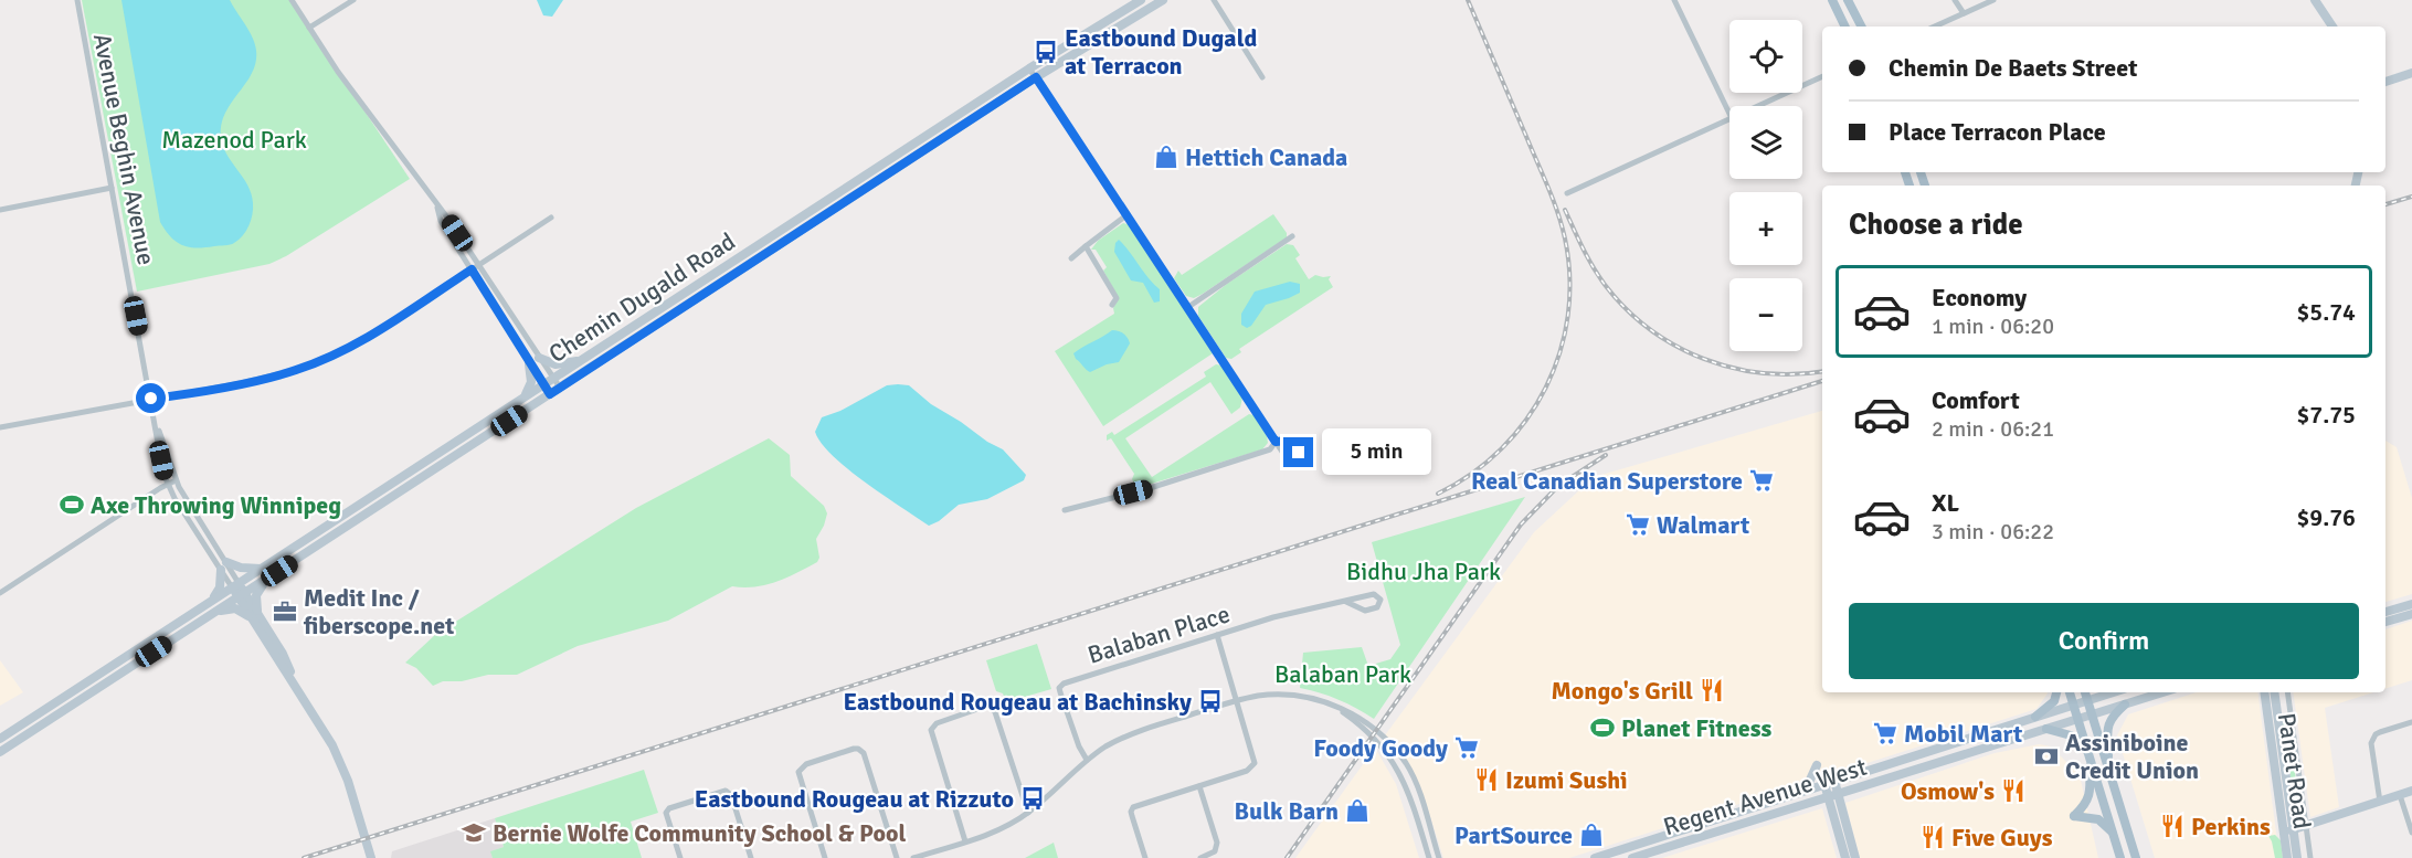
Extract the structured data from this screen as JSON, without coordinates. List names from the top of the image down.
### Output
{
  "streets": {
    "main road": [
      "Avenue Beghin Avenue",
      "Chemin Dugald Road",
      "Panet Road",
      "Regent Avenue West"
    ],
    "street": ["Balaban Place"]
  },
  "crossings": [
    ["Avenue Beghin Avenue", "Chemin Dugald Road"]
  ],
  "parks": ["Mazenod Park", "Bidhu Jha Park", "Balaban Park"],
  "places": {
    "bus stop": ["Eastbound Dugald at Terracon", "Eastbound Rougeau at Bachinsky", "Eastbound Rougeau at Rizzuto"],
    "shop": ["Hettich Canada", "Bulk Barn", "PartSource"],
    "supermarket": [
      "Real Canadian Superstore",
      "Walmart",
      "Mobil Mart",
      "Foody Goody"
    ],
    "sports": ["Axe Throwing Winnipeg", "Planet Fitness"],
    "office": ["Medit Inc / fiberscope.net"],
    "restaurant": [
      "Mongo's Grill",
      "Izumi Sushi",
      "Osmow's",
      "Perkins",
      "Five Guys"
    ],
    "bank": ["Assiniboine Credit Union"],
    "school or university": ["Bernie Wolfe Community School & Pool"]
  },
  "page": {
    "map_buttons": ["+", "−"],
    "banner": ["Chemin De Baets Street", "Place Terracon Place"],
    "heading": "Choose a ride",
    "list": [
      {
        "name": "Economy",
        "note": "1 min · 06:20",
        "value": "$5.74"
      },
      {
        "name": "Comfort",
        "note": "2 min · 06:21",
        "value": "$7.75"
      },
      {
        "name": "XL",
        "note": "3 min · 06:22",
        "value": "$9.76"
      }
    ],
    "bubble": "5 min",
    "buttons": "Confirm"
  }
}
